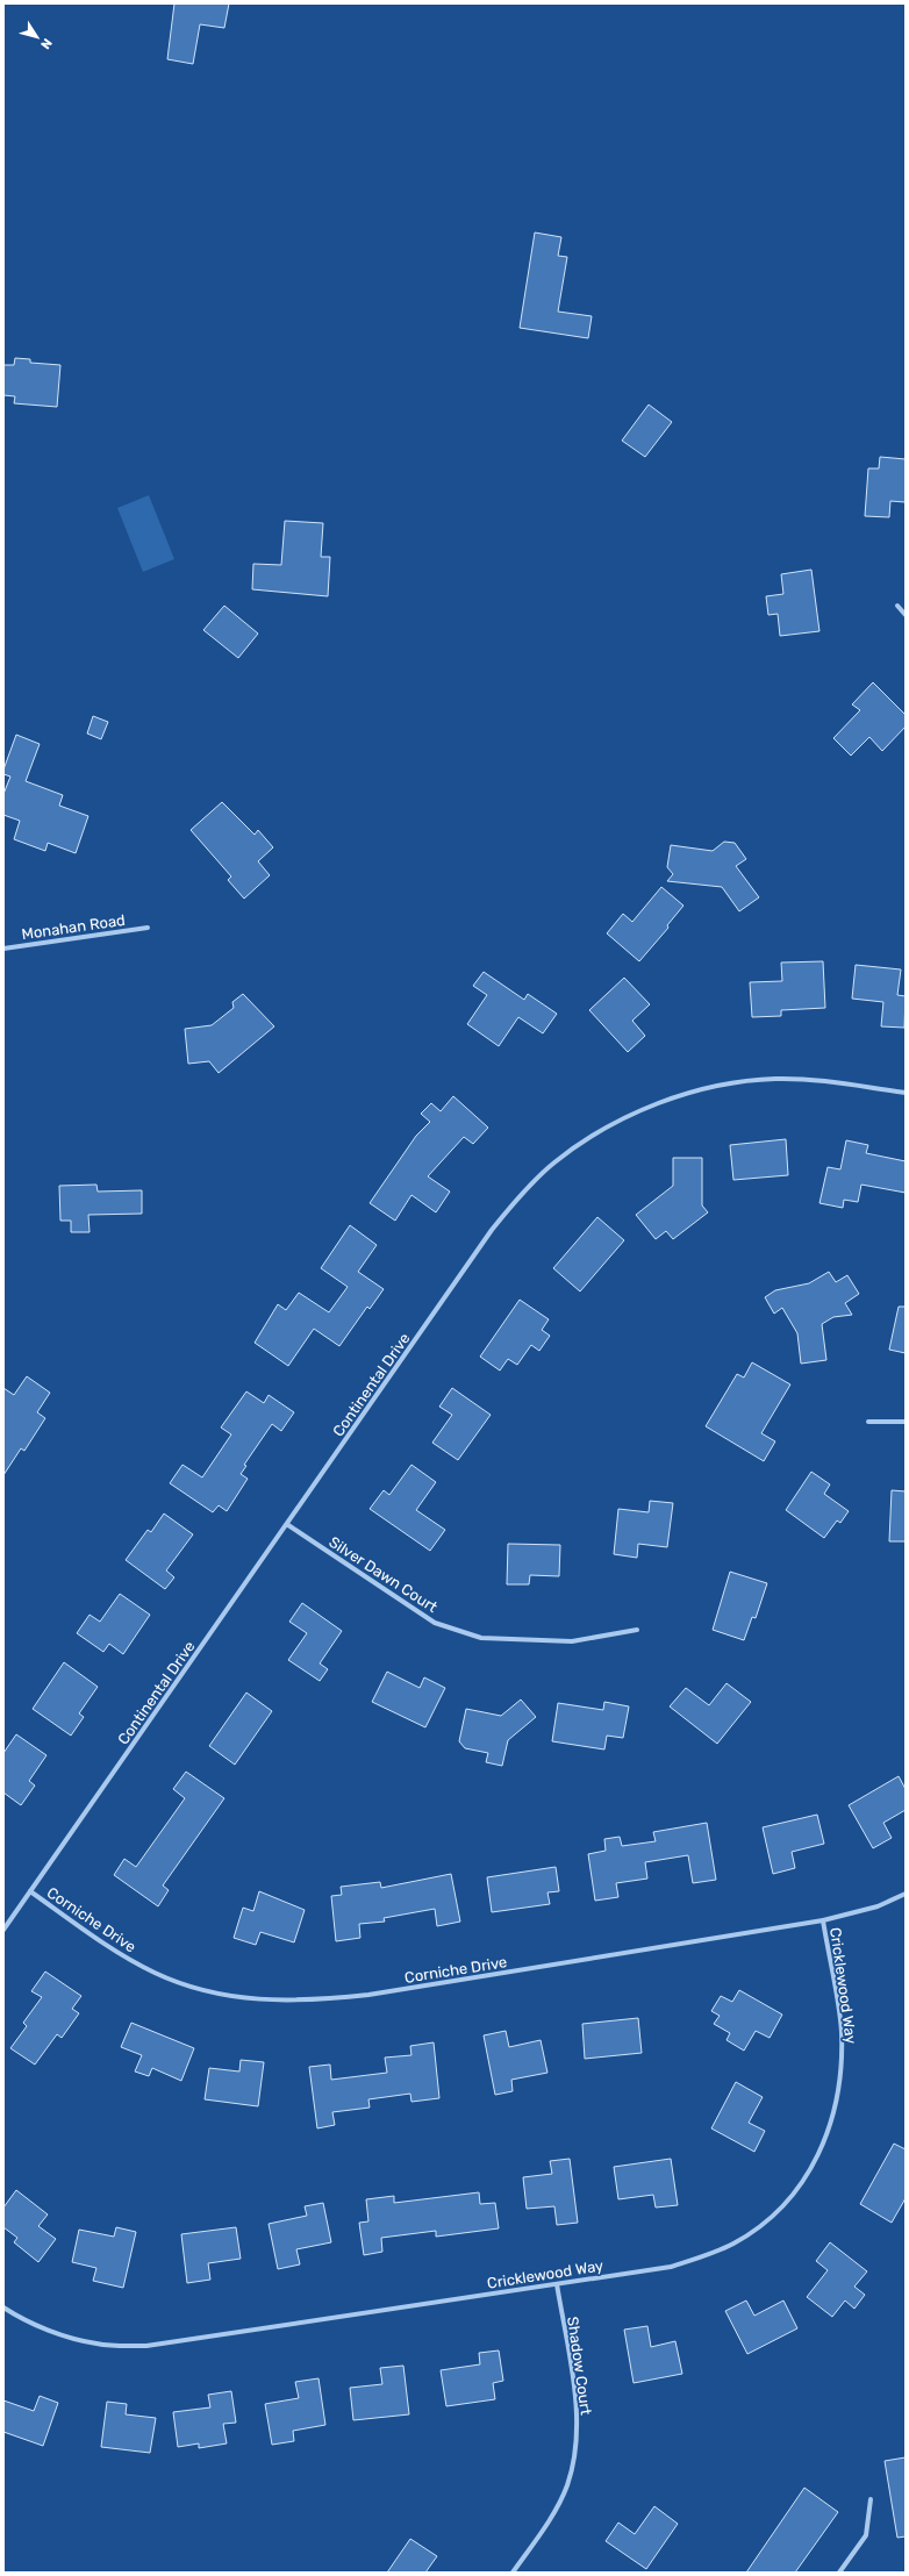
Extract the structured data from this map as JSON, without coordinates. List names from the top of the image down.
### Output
{
  "streets": {
    "street": [
      "Monahan Road",
      "Continental Drive",
      "Silver Dawn Court",
      "Corniche Drive",
      "Cricklewood Way",
      "Shadow Court"
    ]
  },
  "crossings": [
    ["Continental Drive", "Silver Dawn Court"],
    ["Continental Drive", "Corniche Drive"],
    ["Corniche Drive", "Cricklewood Way"],
    ["Cricklewood Way", "Shadow Court"]
  ],
  "north": "bottom right"
}
